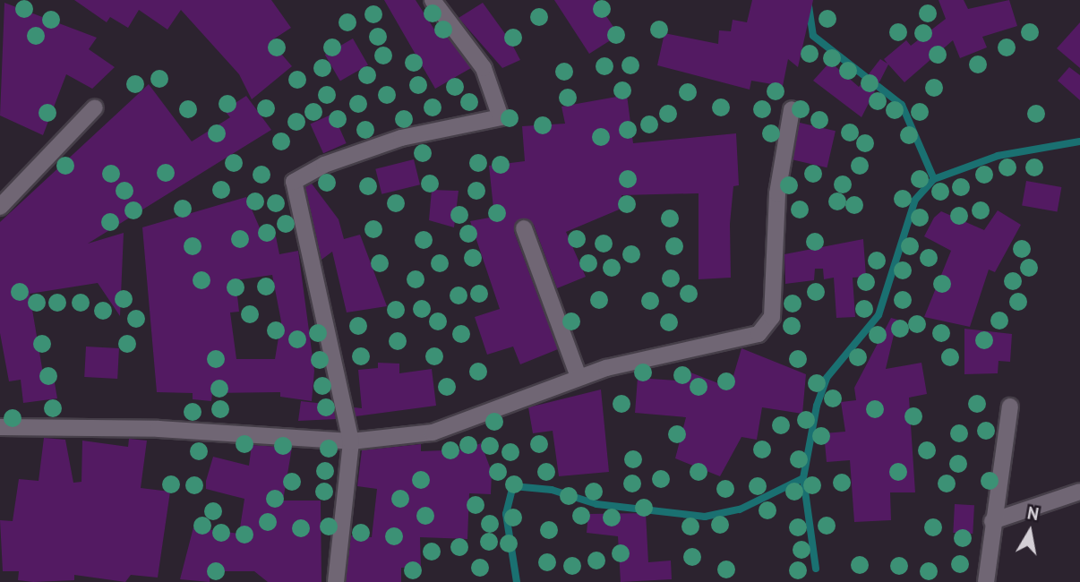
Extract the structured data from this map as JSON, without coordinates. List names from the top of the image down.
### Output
{
  "north": "top"
}
